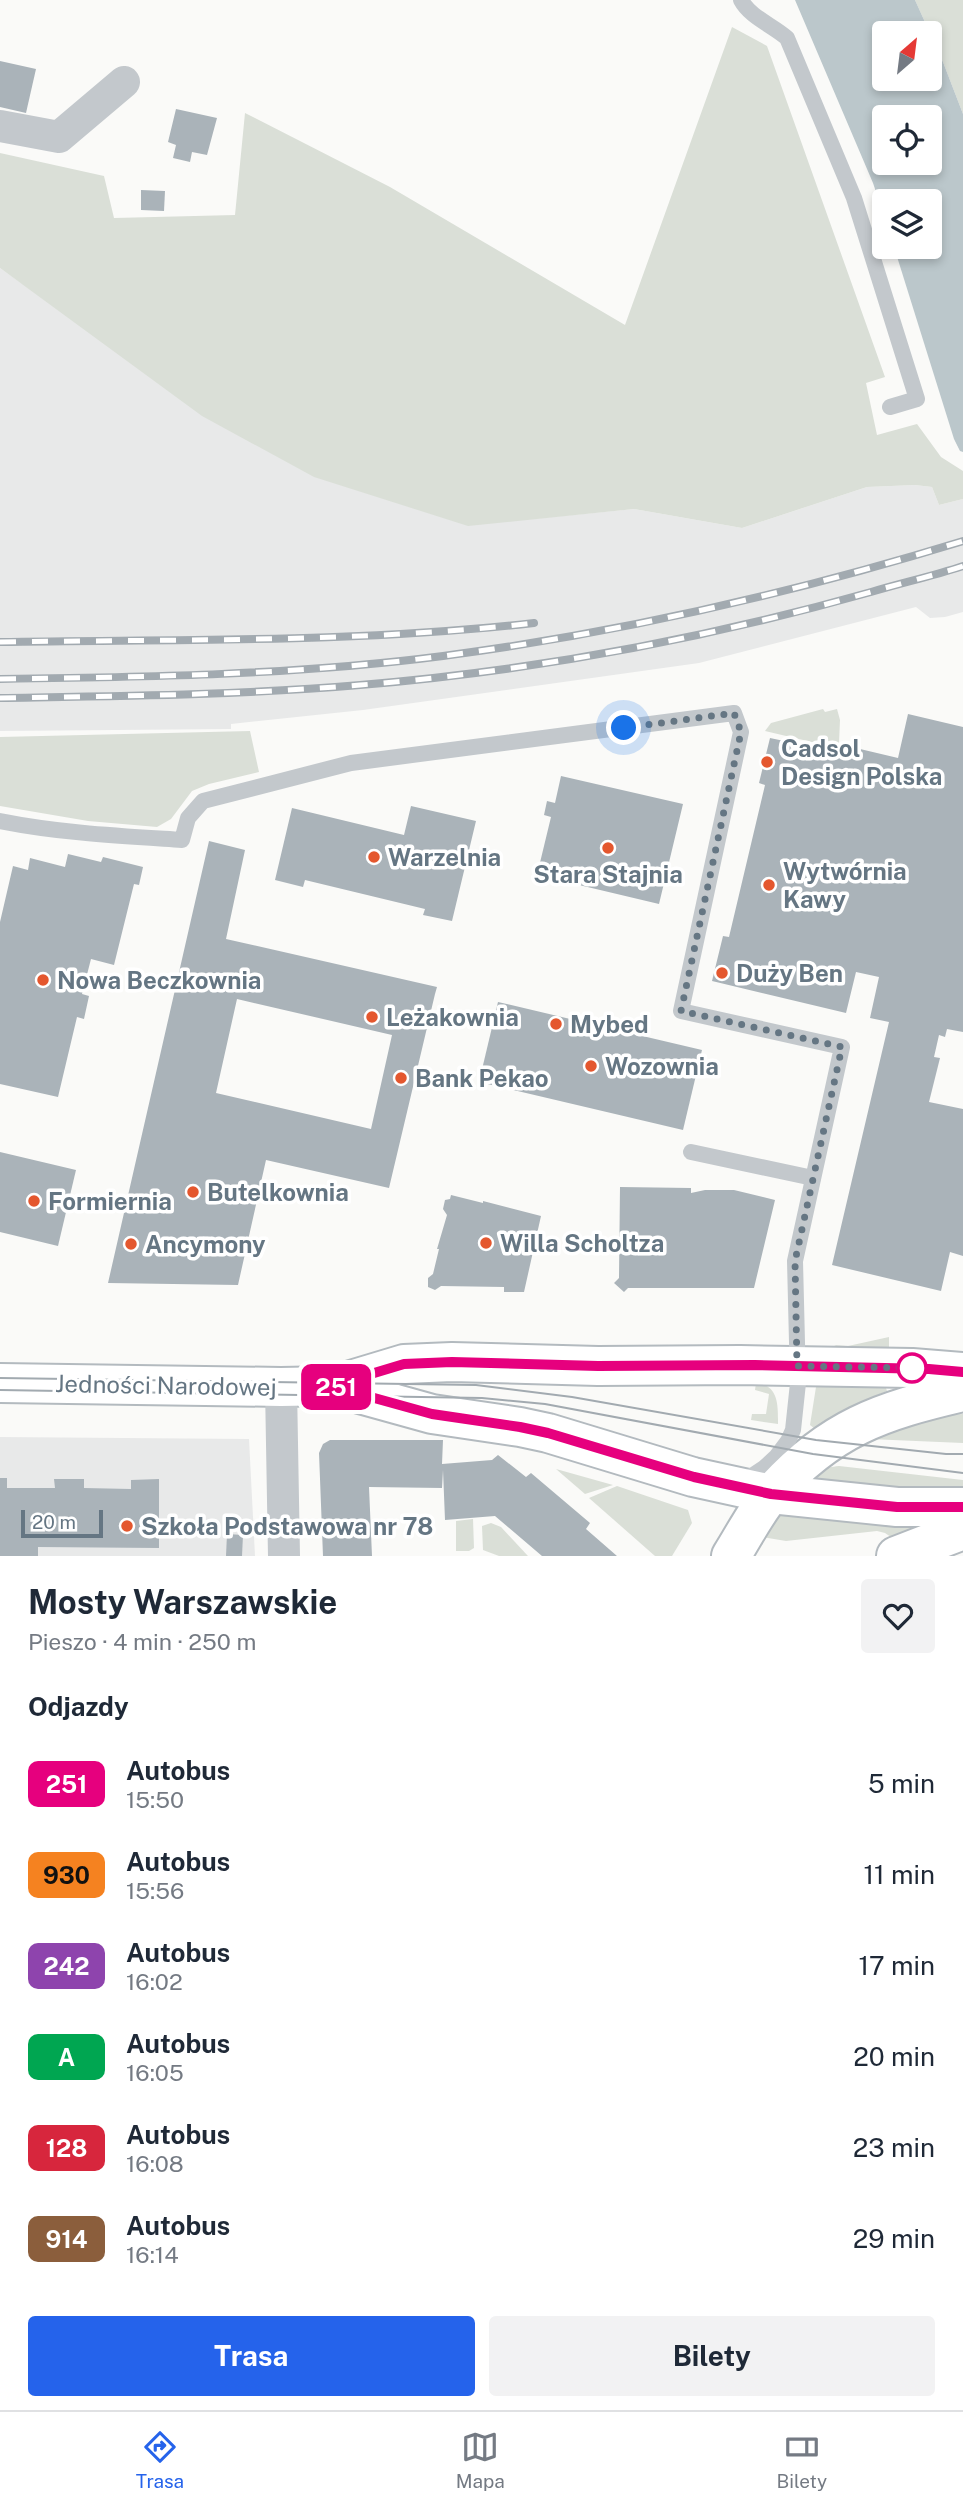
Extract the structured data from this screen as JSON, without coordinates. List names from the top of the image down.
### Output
{
  "streets": {
    "street": ["Jedności Narodowej"]
  },
  "places": [
    "Cadsol Design Polska",
    "Stara Stajnia",
    "Warzelnia",
    "Wytwórnia Kawy",
    "Duży Ben",
    "Nowa Beczkownia",
    "Leżakownia",
    "Mybed",
    "Wozownia",
    "Bank Pekao",
    "Butelkownia",
    "Formiernia",
    "Willa Scholtza",
    "Ancymony",
    "Szkoła Podstawowa nr 78"
  ],
  "lines": ["bus line 251"],
  "scale_bar": "20 m",
  "north": "top right",
  "page": {
    "on_map": "251",
    "scale": "20 m",
    "heading": [
      ["Mosty Warszawskie", "Pieszo · 4 min · 250 m"],
      "Odjazdy"
    ],
    "list": [
      {
        "mark": "251",
        "name": "Autobus",
        "note": "15:50",
        "value": "5 min"
      },
      {
        "mark": "930",
        "name": "Autobus",
        "note": "15:56",
        "value": "11 min"
      },
      {
        "mark": "242",
        "name": "Autobus",
        "note": "16:02",
        "value": "17 min"
      },
      {
        "mark": "A",
        "name": "Autobus",
        "note": "16:05",
        "value": "20 min"
      },
      {
        "mark": "128",
        "name": "Autobus",
        "note": "16:08",
        "value": "23 min"
      },
      {
        "mark": "914",
        "name": "Autobus",
        "note": "16:14",
        "value": "29 min"
      }
    ],
    "buttons": ["Trasa", "Bilety"],
    "tabs": ["Trasa", "Mapa", "Bilety"]
  }
}
